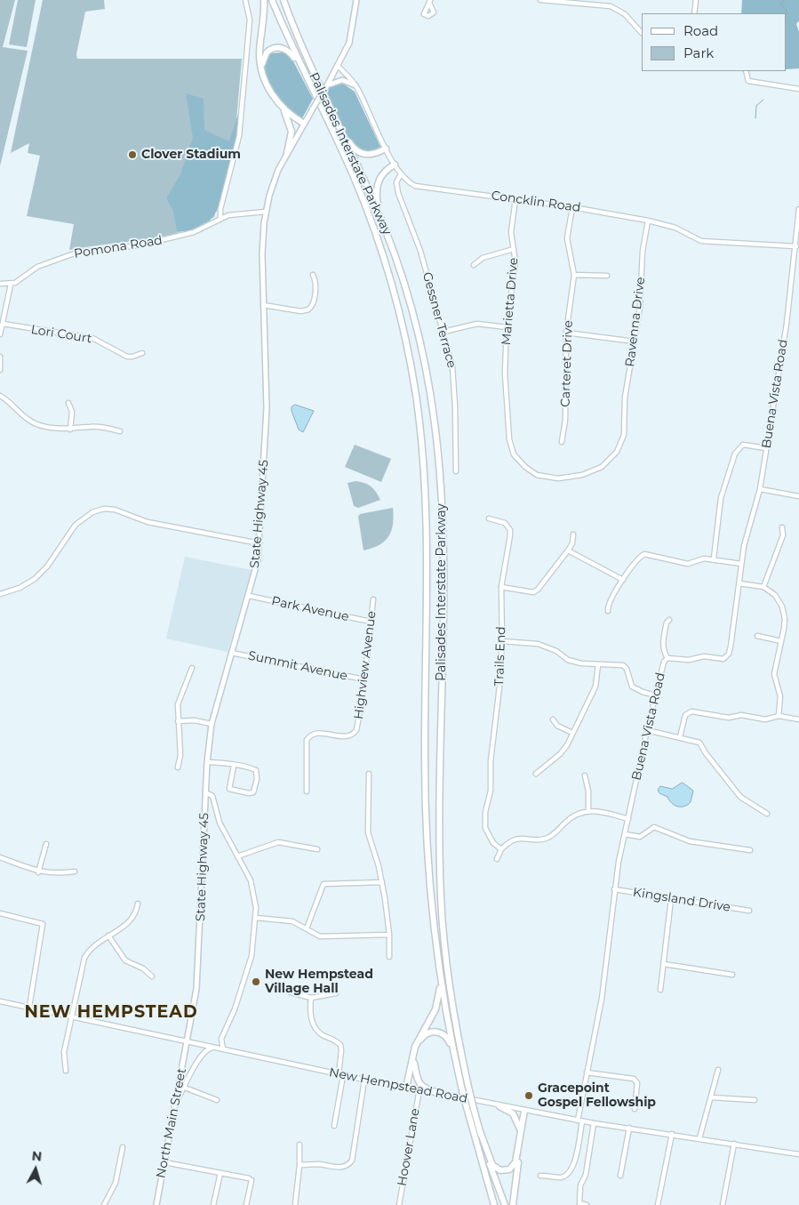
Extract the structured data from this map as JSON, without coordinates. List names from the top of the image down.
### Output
{
  "streets": {
    "highway": ["Palisades Interstate Parkway"],
    "main road": ["State Highway 45", "North Main Street"],
    "street": [
      "Concklin Road",
      "Pomona Road",
      "Marietta Drive",
      "Gessner Terrace",
      "Ravenna Drive",
      "Lori Court",
      "Carteret Drive",
      "Buena Vista Road",
      "Park Avenue",
      "Trails End",
      "Highview Avenue",
      "Summit Avenue",
      "Kingsland Drive",
      "New Hempstead Road",
      "Hoover Lane"
    ]
  },
  "crossings": [
    ["Concklin Road", "Marietta Drive"],
    ["Concklin Road", "Gessner Terrace"],
    ["Concklin Road", "Ravenna Drive"],
    ["Concklin Road", "Carteret Drive"],
    ["Concklin Road", "Buena Vista Road"],
    ["Concklin Road", "State Highway 45"],
    ["Pomona Road", "State Highway 45"],
    ["Marietta Drive", "Ravenna Drive"],
    ["Buena Vista Road", "Kingsland Drive"],
    ["Buena Vista Road", "New Hempstead Road"],
    ["State Highway 45", "Park Avenue"],
    ["State Highway 45", "Summit Avenue"],
    ["State Highway 45", "New Hempstead Road"],
    ["State Highway 45", "North Main Street"],
    ["Park Avenue", "Highview Avenue"],
    ["Highview Avenue", "Summit Avenue"],
    ["New Hempstead Road", "North Main Street"],
    ["New Hempstead Road", "Hoover Lane"]
  ],
  "districts": ["NEW HEMPSTEAD"],
  "places": ["Clover Stadium", "New Hempstead Village Hall", "Gracepoint Gospel Fellowship"],
  "legend": ["Road", "Park"],
  "north": "top"
}
